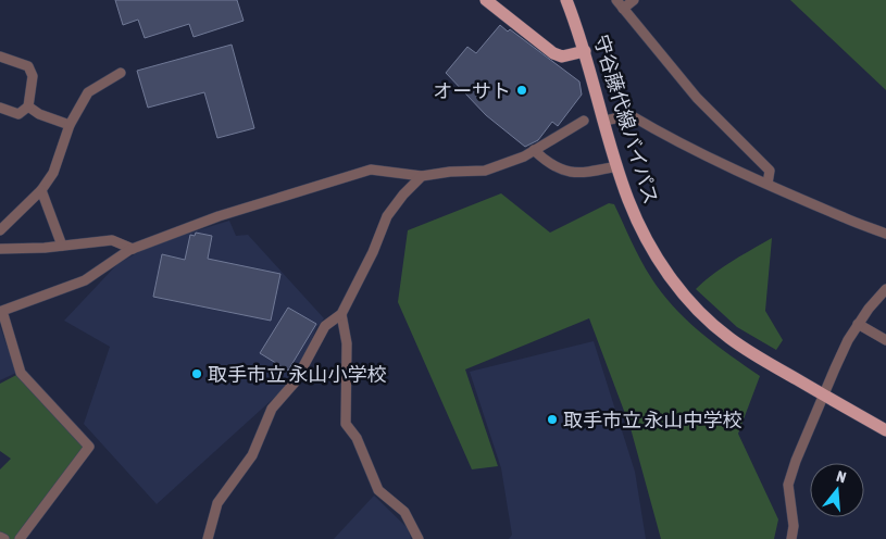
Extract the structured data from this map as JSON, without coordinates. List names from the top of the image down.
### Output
{
  "streets": {
    "main road": ["守谷藤代線バイパス"]
  },
  "places": ["オーサト", "取手市立 永山小学校", "取手市立 永山中学校"],
  "north": "top"
}
